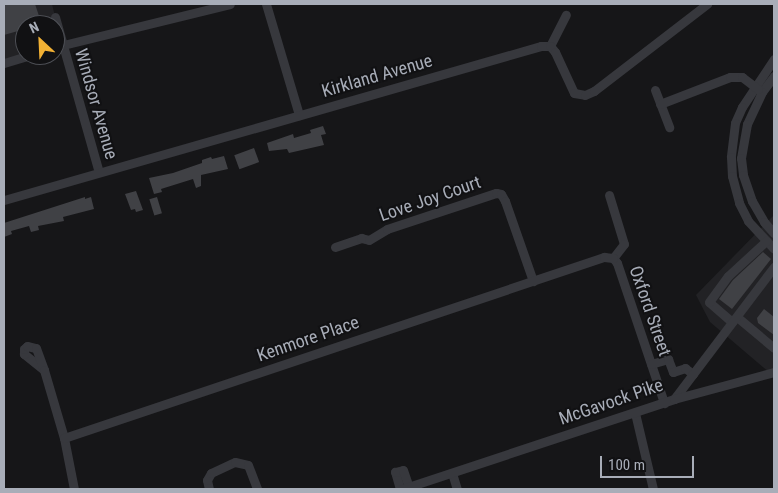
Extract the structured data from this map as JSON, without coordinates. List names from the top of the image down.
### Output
{
  "streets": {
    "street": [
      "Kirkland Avenue",
      "Windsor Avenue",
      "Love Joy Court",
      "Oxford Street",
      "Kenmore Place",
      "McGavock Pike"
    ]
  },
  "crossings": [
    ["Kirkland Avenue", "Windsor Avenue"],
    ["Love Joy Court", "Kenmore Place"],
    ["Oxford Street", "Kenmore Place"],
    ["Oxford Street", "McGavock Pike"]
  ],
  "scale_bar": "100 m",
  "north": "top left"
}
